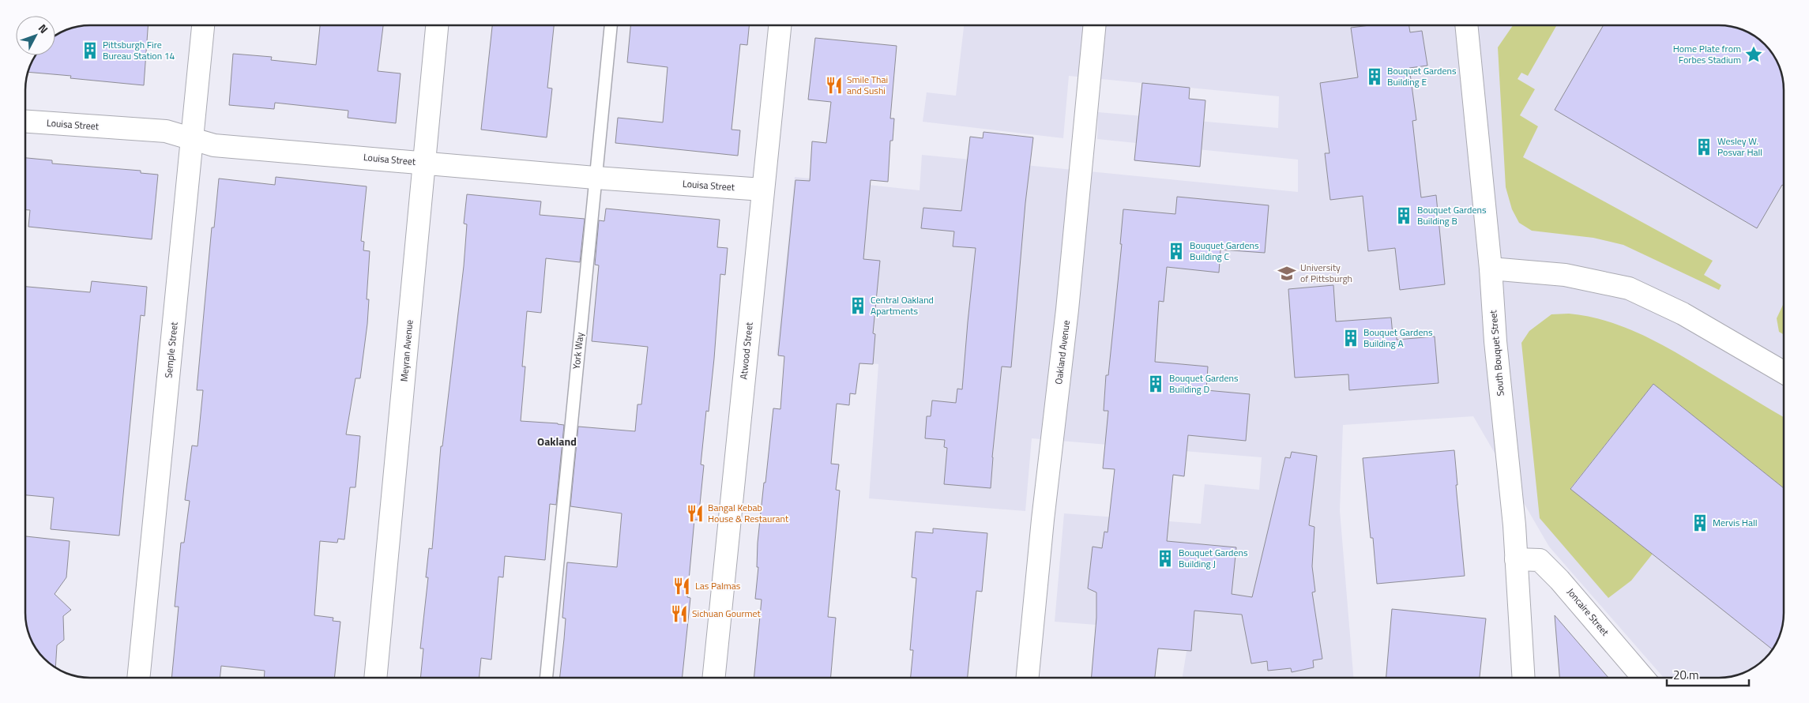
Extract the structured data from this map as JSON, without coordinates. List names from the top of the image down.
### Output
{
  "streets": {
    "street": [
      "Louisa Street",
      "Semple Street",
      "Meyran Avenue",
      "Atwood Street",
      "Oakland Avenue",
      "South Bouquet Street",
      "Joncaire Street"
    ],
    "lane": ["York Way"]
  },
  "crossings": [
    ["Louisa Street", "Semple Street"],
    ["Louisa Street", "Meyran Avenue"],
    ["Louisa Street", "York Way"],
    ["Louisa Street", "Atwood Street"],
    ["South Bouquet Street", "Joncaire Street"]
  ],
  "districts": ["Oakland"],
  "places": {
    "building": [
      "Pittsburgh Fire Bureau Station 14",
      "Bouquet Gardens Building E",
      "Wesley W. Posvar Hall",
      "Bouquet Gardens Building B",
      "Bouquet Gardens Building C",
      "Central Oakland Apartments",
      "Bouquet Gardens Building A",
      "Bouquet Gardens Building D",
      "Mervis Hall",
      "Bouquet Gardens Building J"
    ],
    "place": ["Home Plate from Forbes Stadium"],
    "restaurant": [
      "Smile Thai and Sushi",
      "Bangal Kebab House & Restaurant",
      "Las Palmas",
      "Sichuan Gourmet"
    ],
    "school or university": ["University of Pittsburgh"]
  },
  "scale_bar": "20 m",
  "north": "top right"
}
